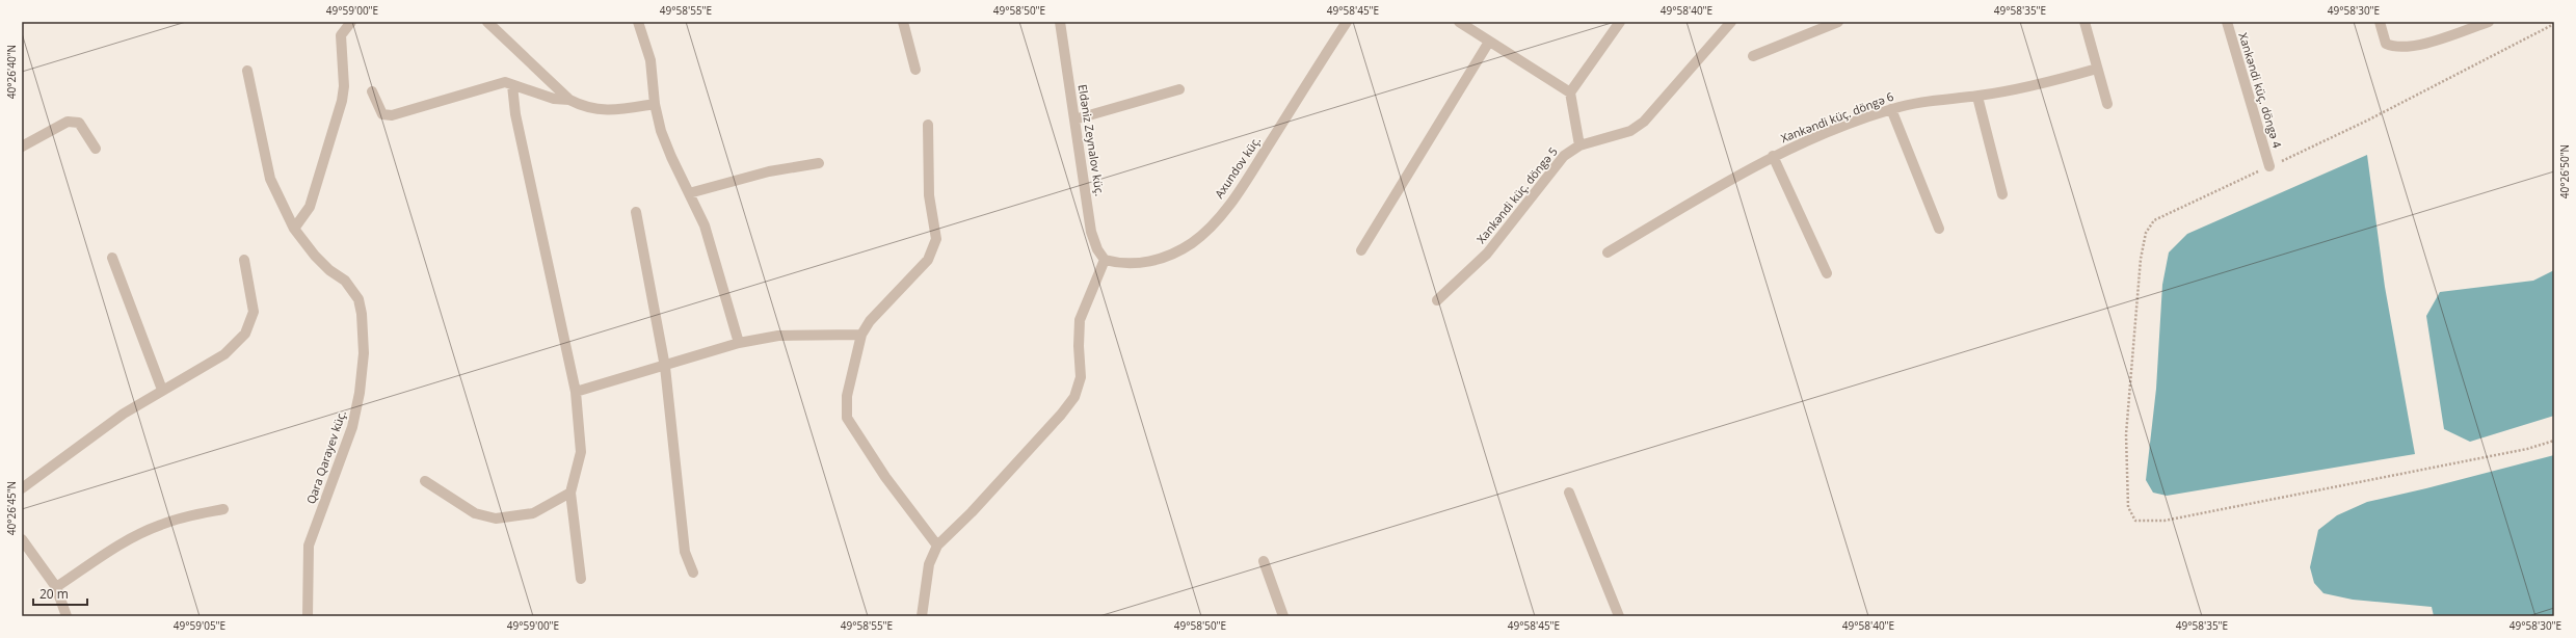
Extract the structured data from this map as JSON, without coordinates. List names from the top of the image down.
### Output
{
  "streets": {
    "street": [
      "Xankəndi küç. döngə 4",
      "Xankəndi küç. döngə 6",
      "Eldəniz Zeynalov küç.",
      "Axundov küç.",
      "Xankəndi küç. döngə 5",
      "Qara Qarayev küç."
    ]
  },
  "crossings": [
    ["Eldəniz Zeynalov küç.", "Axundov küç."]
  ],
  "scale_bar": "20 m",
  "coordinates": [
    "49°59'00\"E",
    "49°58'55\"E",
    "49°58'50\"E",
    "49°58'45\"E",
    "49°58'40\"E",
    "49°58'35\"E",
    "49°58'30\"E",
    "40°26'40\"N",
    "40°26'50\"N",
    "40°26'45\"N",
    "49°59'05\"E"
  ]
}
